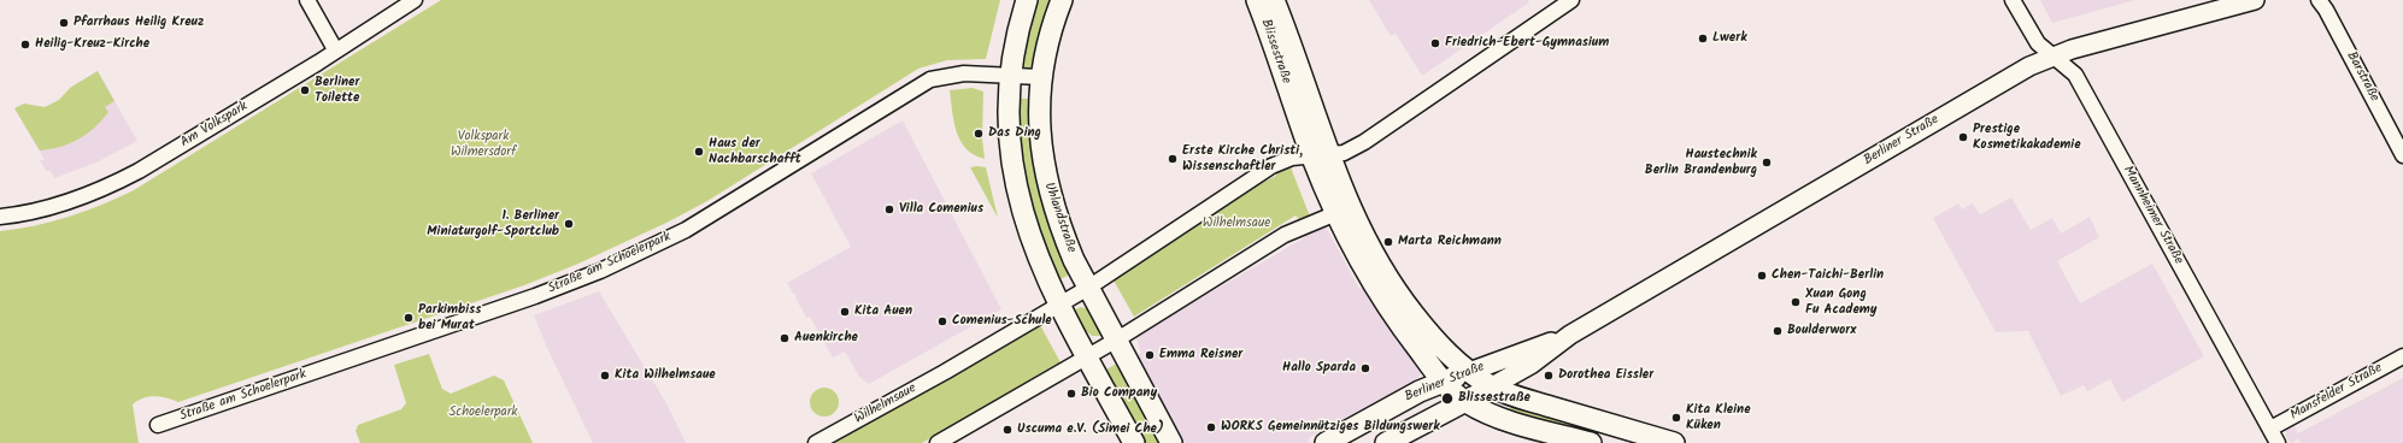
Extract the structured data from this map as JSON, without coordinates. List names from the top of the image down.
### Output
{
  "streets": {
    "main road": ["Blissestraße", "Berliner Straße", "Uhlandstraße"],
    "street": [
      "Barstraße",
      "Am Volkspark",
      "Mannheimer Straße",
      "Straße am Schoelerpark",
      "Mansfelder Straße",
      "Wilhelmsaue"
    ]
  },
  "crossings": [
    ["Blissestraße", "Berliner Straße"],
    ["Blissestraße", "Wilhelmsaue"],
    ["Berliner Straße", "Mannheimer Straße"],
    ["Mannheimer Straße", "Mansfelder Straße"],
    ["Uhlandstraße", "Straße am Schoelerpark"],
    ["Uhlandstraße", "Wilhelmsaue"]
  ],
  "parks": ["Volkspark Wilmersdorf", "Wilhelmsaue", "Schoelerpark"],
  "places": [
    "Pfarrhaus Heilig Kreuz",
    "Lwerk",
    "Friedrich-Ebert-Gymnasium",
    "Heilig-Kreuz-Kirche",
    "Berliner Toilette",
    "Das Ding",
    "Prestige Kosmetikakademie",
    "Haus der Nachbarschafft",
    "Erste Kirche Christi, Wissenschaftler",
    "Haustechnik Berlin Brandenburg",
    "Villa Comenius",
    "1. Berliner Miniaturgolf-Sportclub",
    "Marta Reichmann",
    "Chen-Taichi-Berlin",
    "Xuan Gong Fu Academy",
    "Kita Auen",
    "Parkimbiss bei Murat",
    "Comenius-Schule",
    "Boulderworx",
    "Auenkirche",
    "Emma Reisner",
    "Hallo Sparda",
    "Kita Wilhelmsaue",
    "Dorothea Eissler",
    "Bio Company",
    "Blissestraße",
    "Kita Kleine Küken",
    "WORKS Gemeinnütziges Bildungswerk",
    "Uscuma e.V. (Simei Che)"
  ]
}
